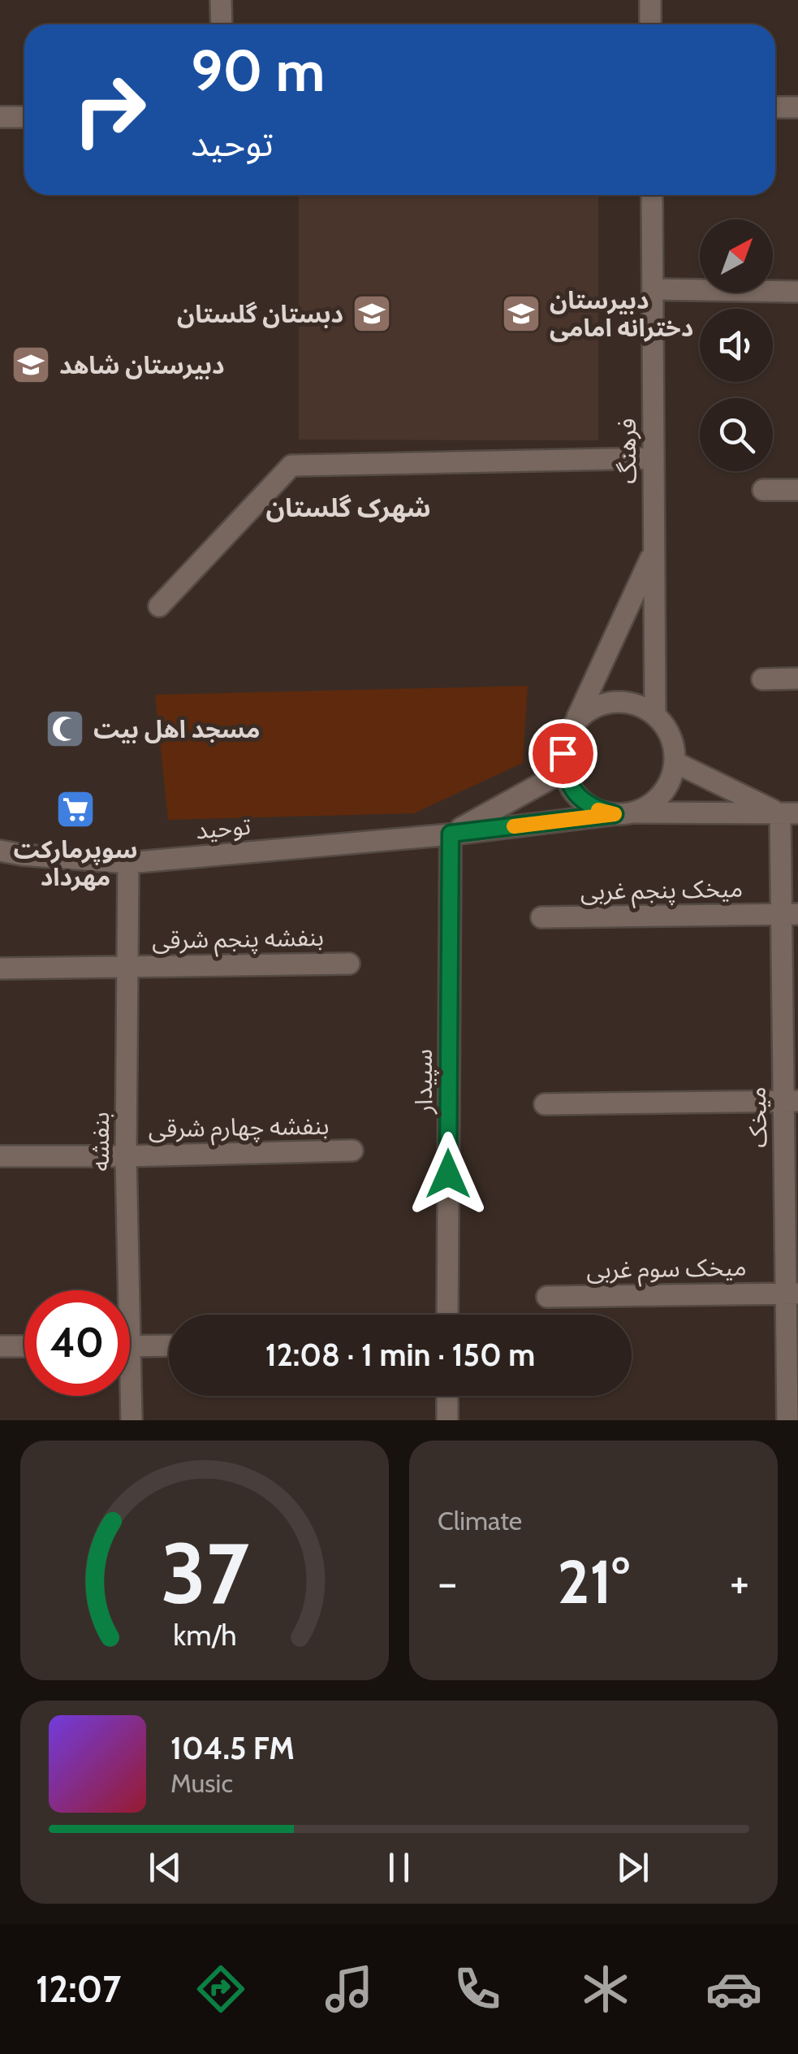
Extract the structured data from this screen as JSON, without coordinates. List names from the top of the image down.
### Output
{
  "streets": {
    "street": [
      "فرهنگ",
      "توحید",
      "میخک پنجم غربی",
      "بنفشه پنجم شرقی",
      "سپیدار",
      "میخک",
      "بنفشه چهارم شرقی",
      "بنفشه",
      "میخک سوم غربی"
    ]
  },
  "crossings": [
    ["فرهنگ", "توحید"],
    ["توحید", "سپیدار"],
    ["توحید", "میخک"],
    ["توحید", "بنفشه"],
    ["میخک پنجم غربی", "میخک"],
    ["بنفشه پنجم شرقی", "بنفشه"],
    ["میخک", "میخک سوم غربی"],
    ["بنفشه چهارم شرقی", "بنفشه"]
  ],
  "districts": ["شهرک گلستان"],
  "places": {
    "school or university": ["دبستان گلستان", "دبیرستان دخترانه امامی", "دبیرستان شاهد"],
    "mosque": ["مسجد اهل بیت"],
    "supermarket": ["سوپرمارکت مهرداد"]
  },
  "north": "top right",
  "page": {
    "turn": ["90 m", "توحید"],
    "limit": "40",
    "trip": "12:08 · 1 min · 150 m",
    "tile": "Climate",
    "heat": ["−", "21°", "+"],
    "song": ["104.5 FM", "Music"],
    "tabs": "12:07",
    "gauge": ["37", "km/h"]
  }
}
